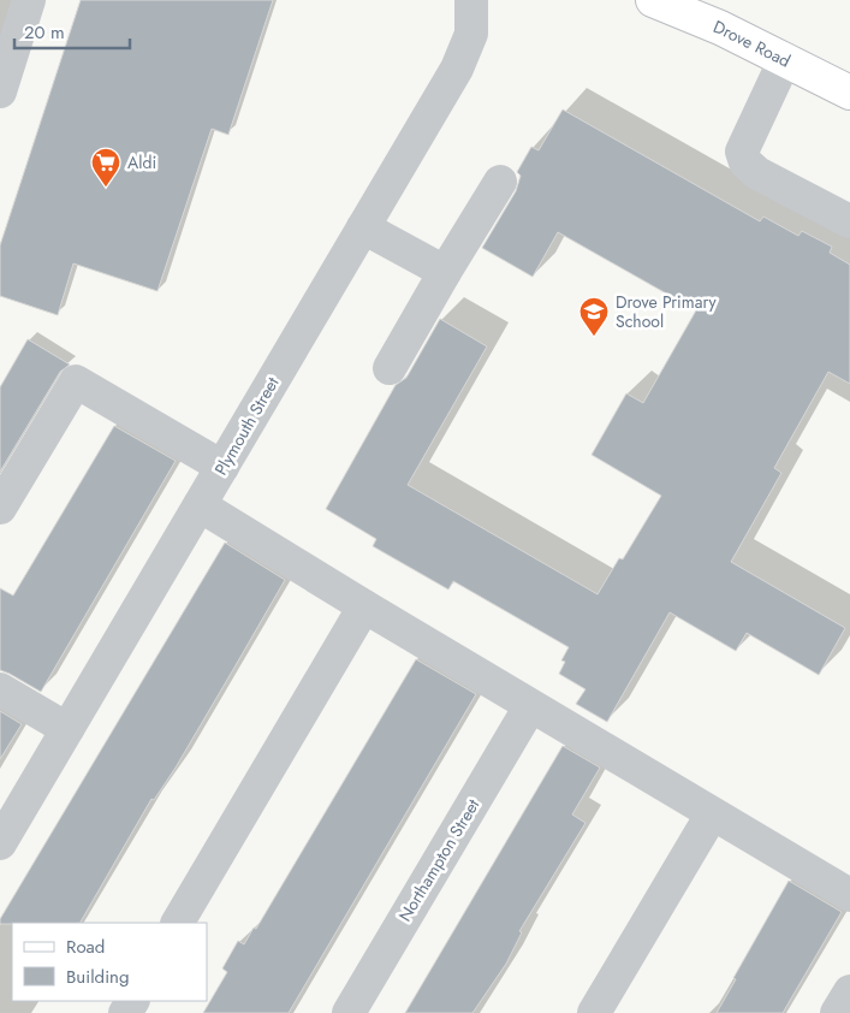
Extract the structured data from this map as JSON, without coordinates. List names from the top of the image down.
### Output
{
  "streets": {
    "main road": ["Drove Road"],
    "street": ["Plymouth Street", "Northampton Street"]
  },
  "places": {
    "supermarket": ["Aldi"],
    "school or university": ["Drove Primary School"]
  },
  "legend": ["Road", "Building"],
  "scale_bar": "20 m"
}
